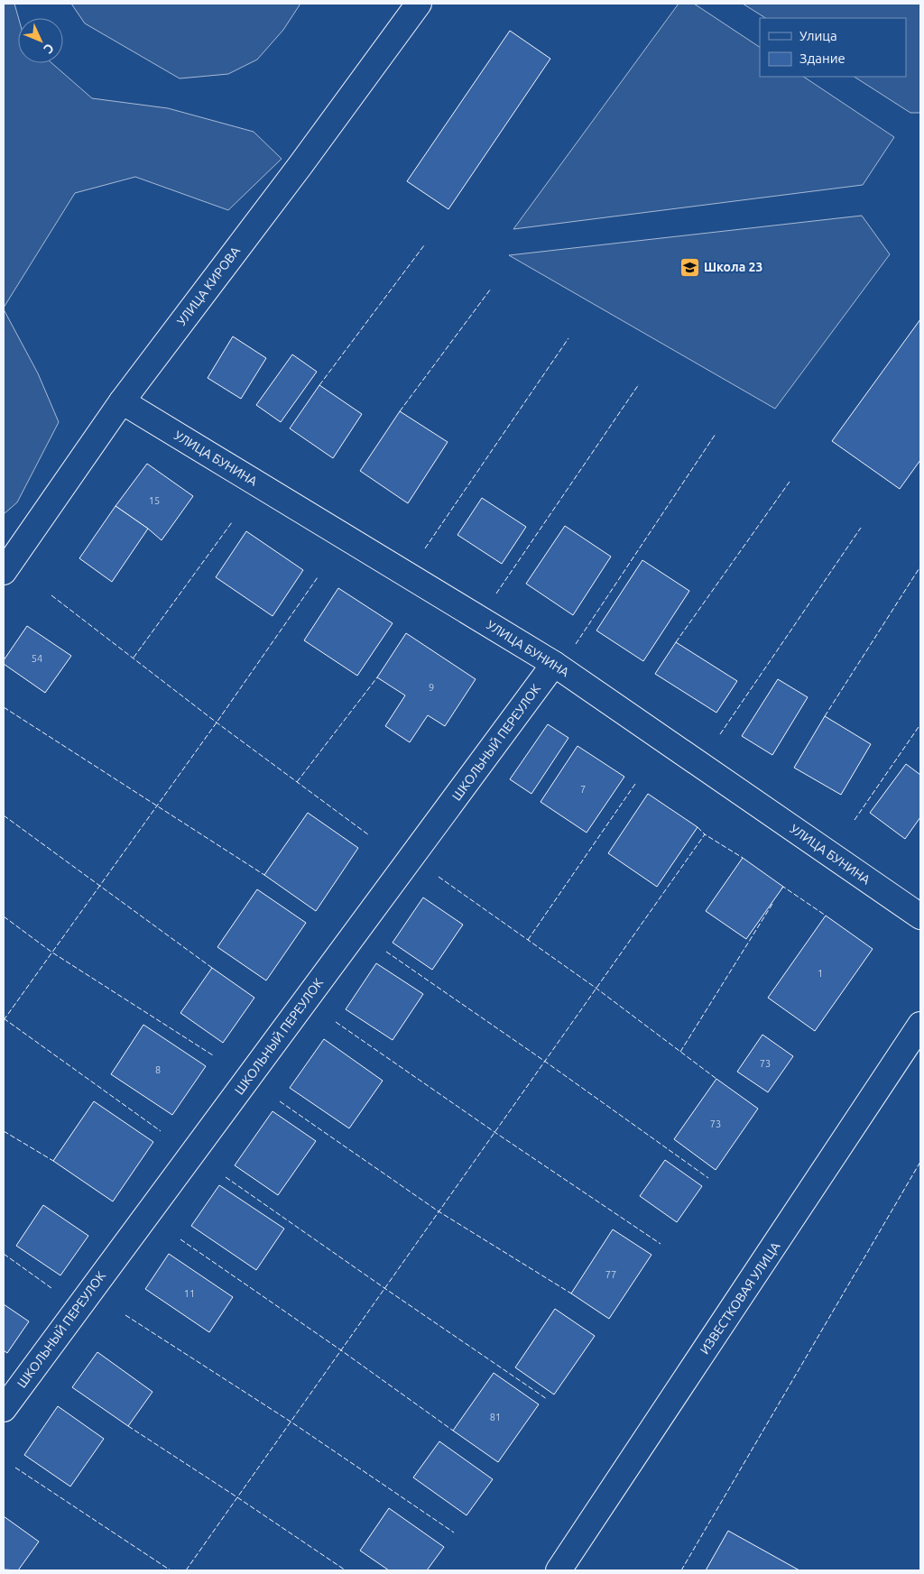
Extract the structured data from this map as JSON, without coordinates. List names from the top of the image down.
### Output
{
  "streets": {
    "street": [
      "УЛИЦА КИРОВА",
      "УЛИЦА БУНИНА",
      "ШКОЛЬНЫЙ ПЕРЕУЛОК",
      "ИЗВЕСТКОВАЯ УЛИЦА"
    ]
  },
  "crossings": [
    ["УЛИЦА КИРОВА", "УЛИЦА БУНИНА"],
    ["УЛИЦА БУНИНА", "ШКОЛЬНЫЙ ПЕРЕУЛОК"]
  ],
  "places": {
    "school or university": ["Школа 23"]
  },
  "house_numbers": [
    "15",
    "54",
    "9",
    "7",
    "1",
    "73",
    "8",
    "73",
    "77",
    "11",
    "81"
  ],
  "legend": ["Улица", "Здание"],
  "north": "bottom right"
}
